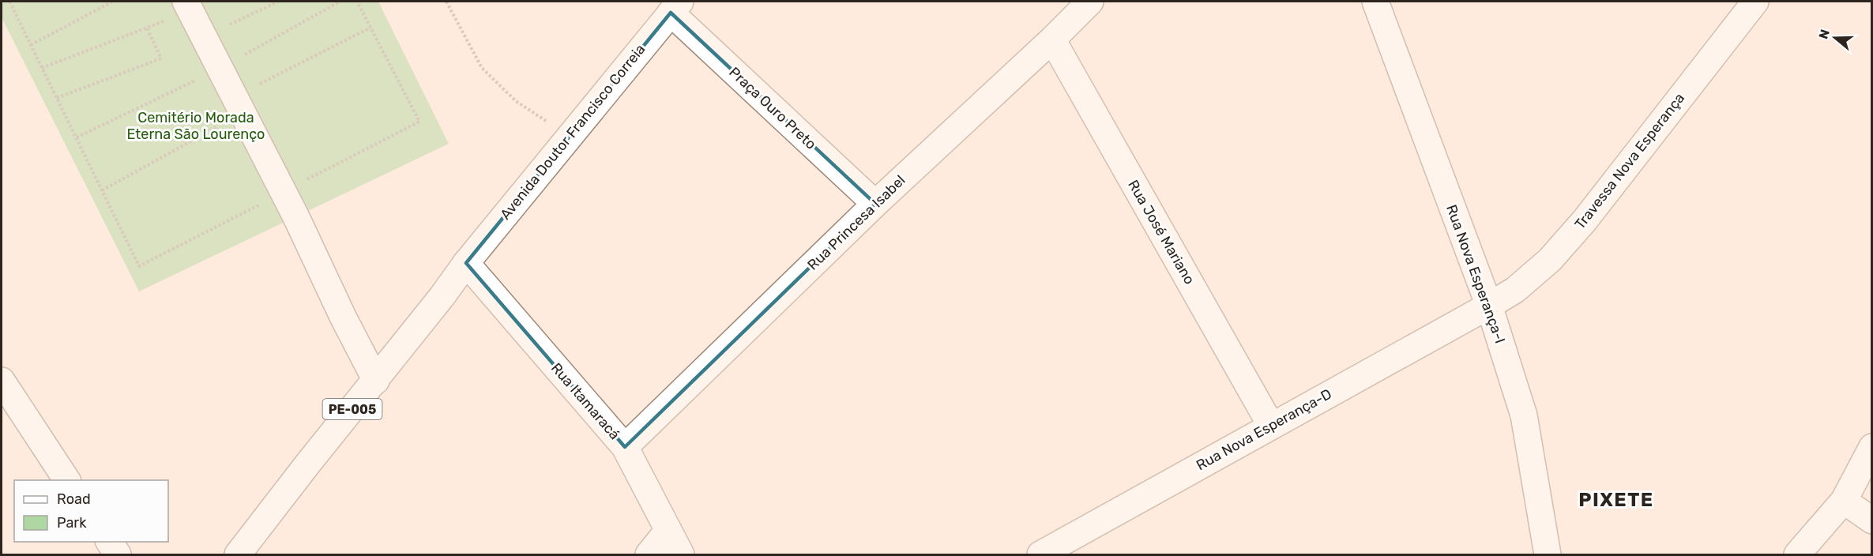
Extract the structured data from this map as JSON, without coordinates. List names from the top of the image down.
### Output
{
  "streets": {
    "street": [
      "Praça Ouro Preto",
      "Avenida Doutor Francisco Correia",
      "Travessa Nova Esperança",
      "Rua Princesa Isabel",
      "Rua José Mariano",
      "Rua Nova Esperança-I",
      "Rua Itamaracá",
      "PE-005",
      "Rua Nova Esperança-D"
    ]
  },
  "crossings": [
    ["Praça Ouro Preto", "Avenida Doutor Francisco Correia"],
    ["Praça Ouro Preto", "Rua Princesa Isabel"],
    ["Avenida Doutor Francisco Correia", "Rua Itamaracá"],
    ["Avenida Doutor Francisco Correia", "PE-005"],
    ["Travessa Nova Esperança", "Rua Nova Esperança-I"],
    ["Travessa Nova Esperança", "Rua Nova Esperança-D"],
    ["Rua Princesa Isabel", "Rua José Mariano"],
    ["Rua Princesa Isabel", "Rua Itamaracá"],
    ["Rua José Mariano", "Rua Nova Esperança-D"],
    ["Rua Nova Esperança-I", "Rua Nova Esperança-D"],
    ["Rua Itamaracá", "PE-005"]
  ],
  "districts": ["PIXETE"],
  "parks": ["Cemitério Morada Eterna São Lourenço"],
  "legend": ["Road", "Park"],
  "north": "left"
}
